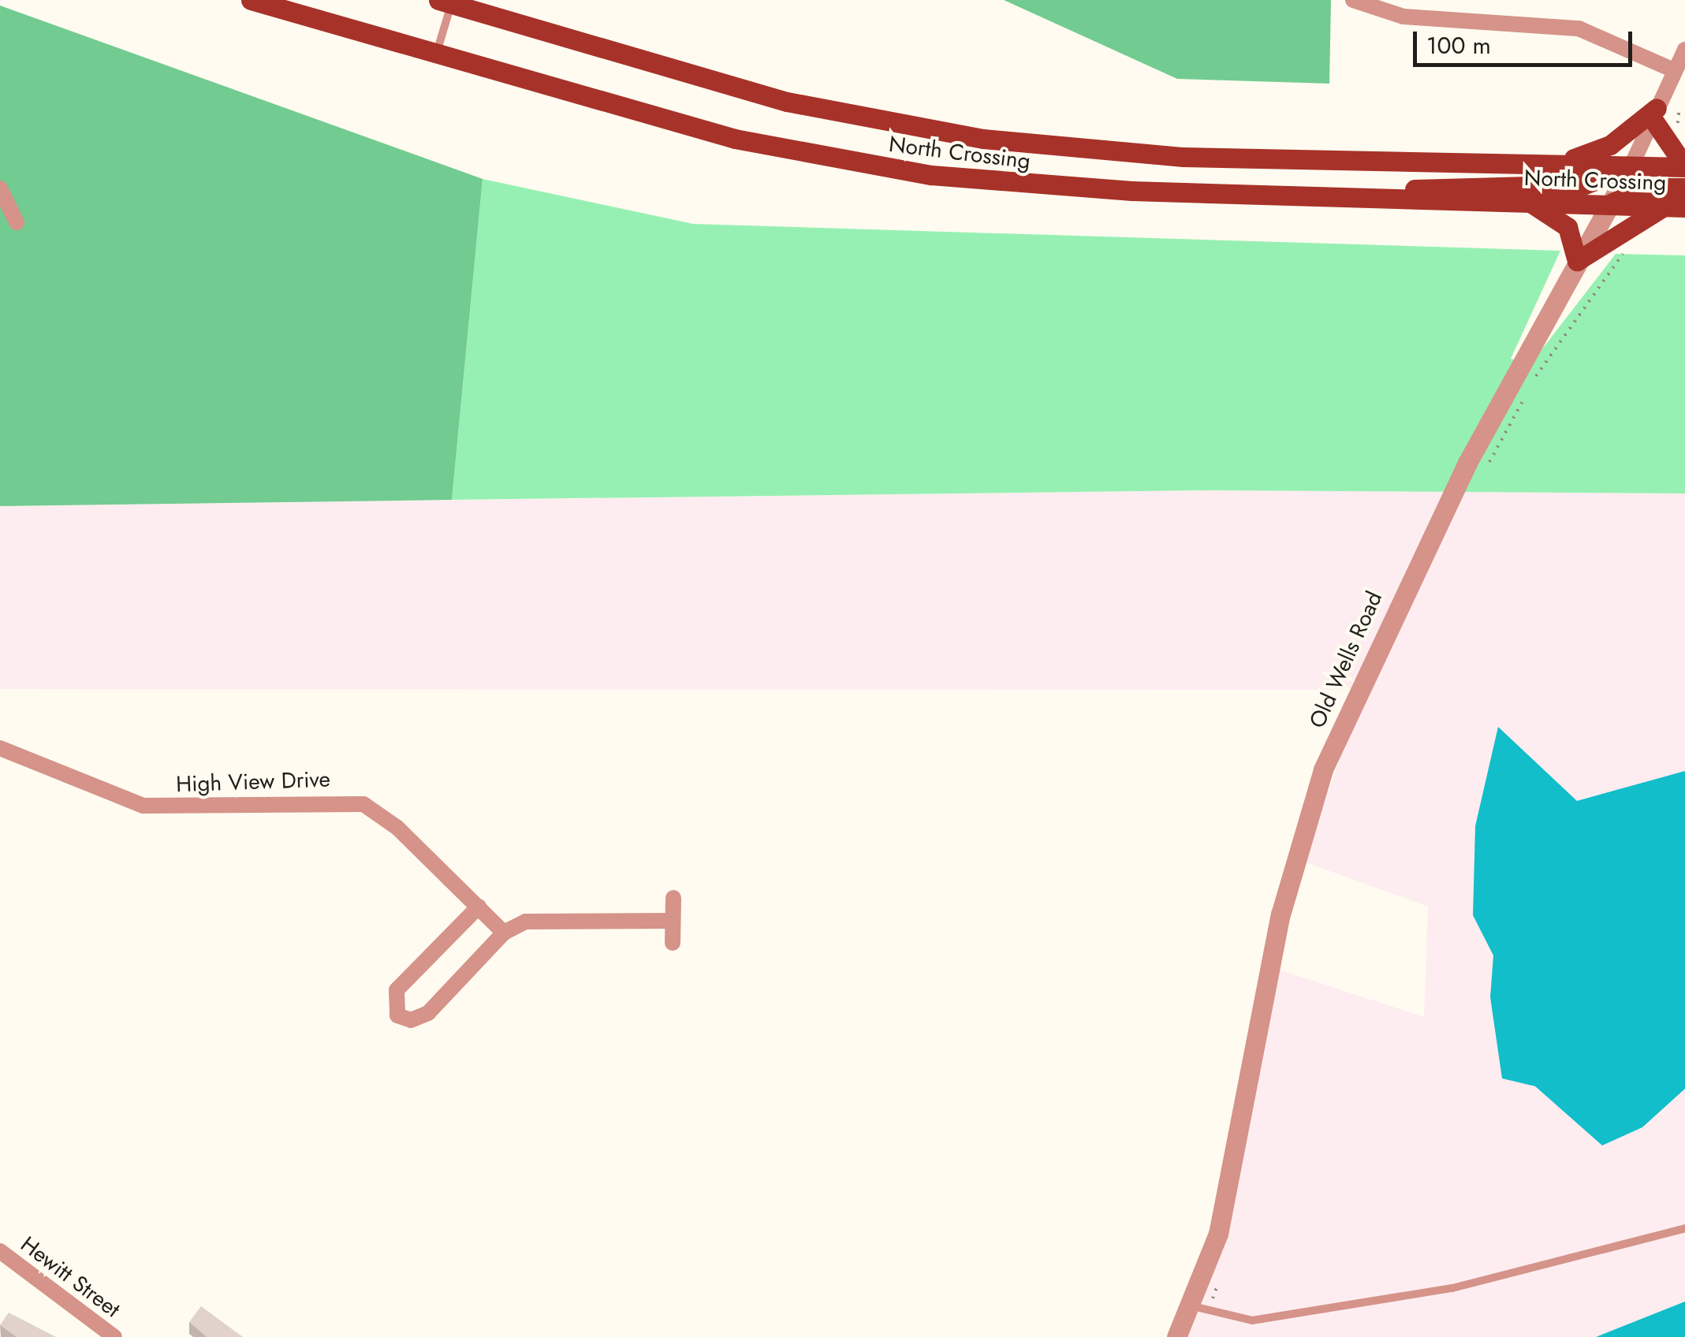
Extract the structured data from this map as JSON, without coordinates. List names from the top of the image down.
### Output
{
  "streets": {
    "main road": ["North Crossing"],
    "street": ["Old Wells Road", "High View Drive", "Hewitt Street"]
  },
  "crossings": [
    ["North Crossing", "Old Wells Road"]
  ],
  "scale_bar": "100 m"
}
